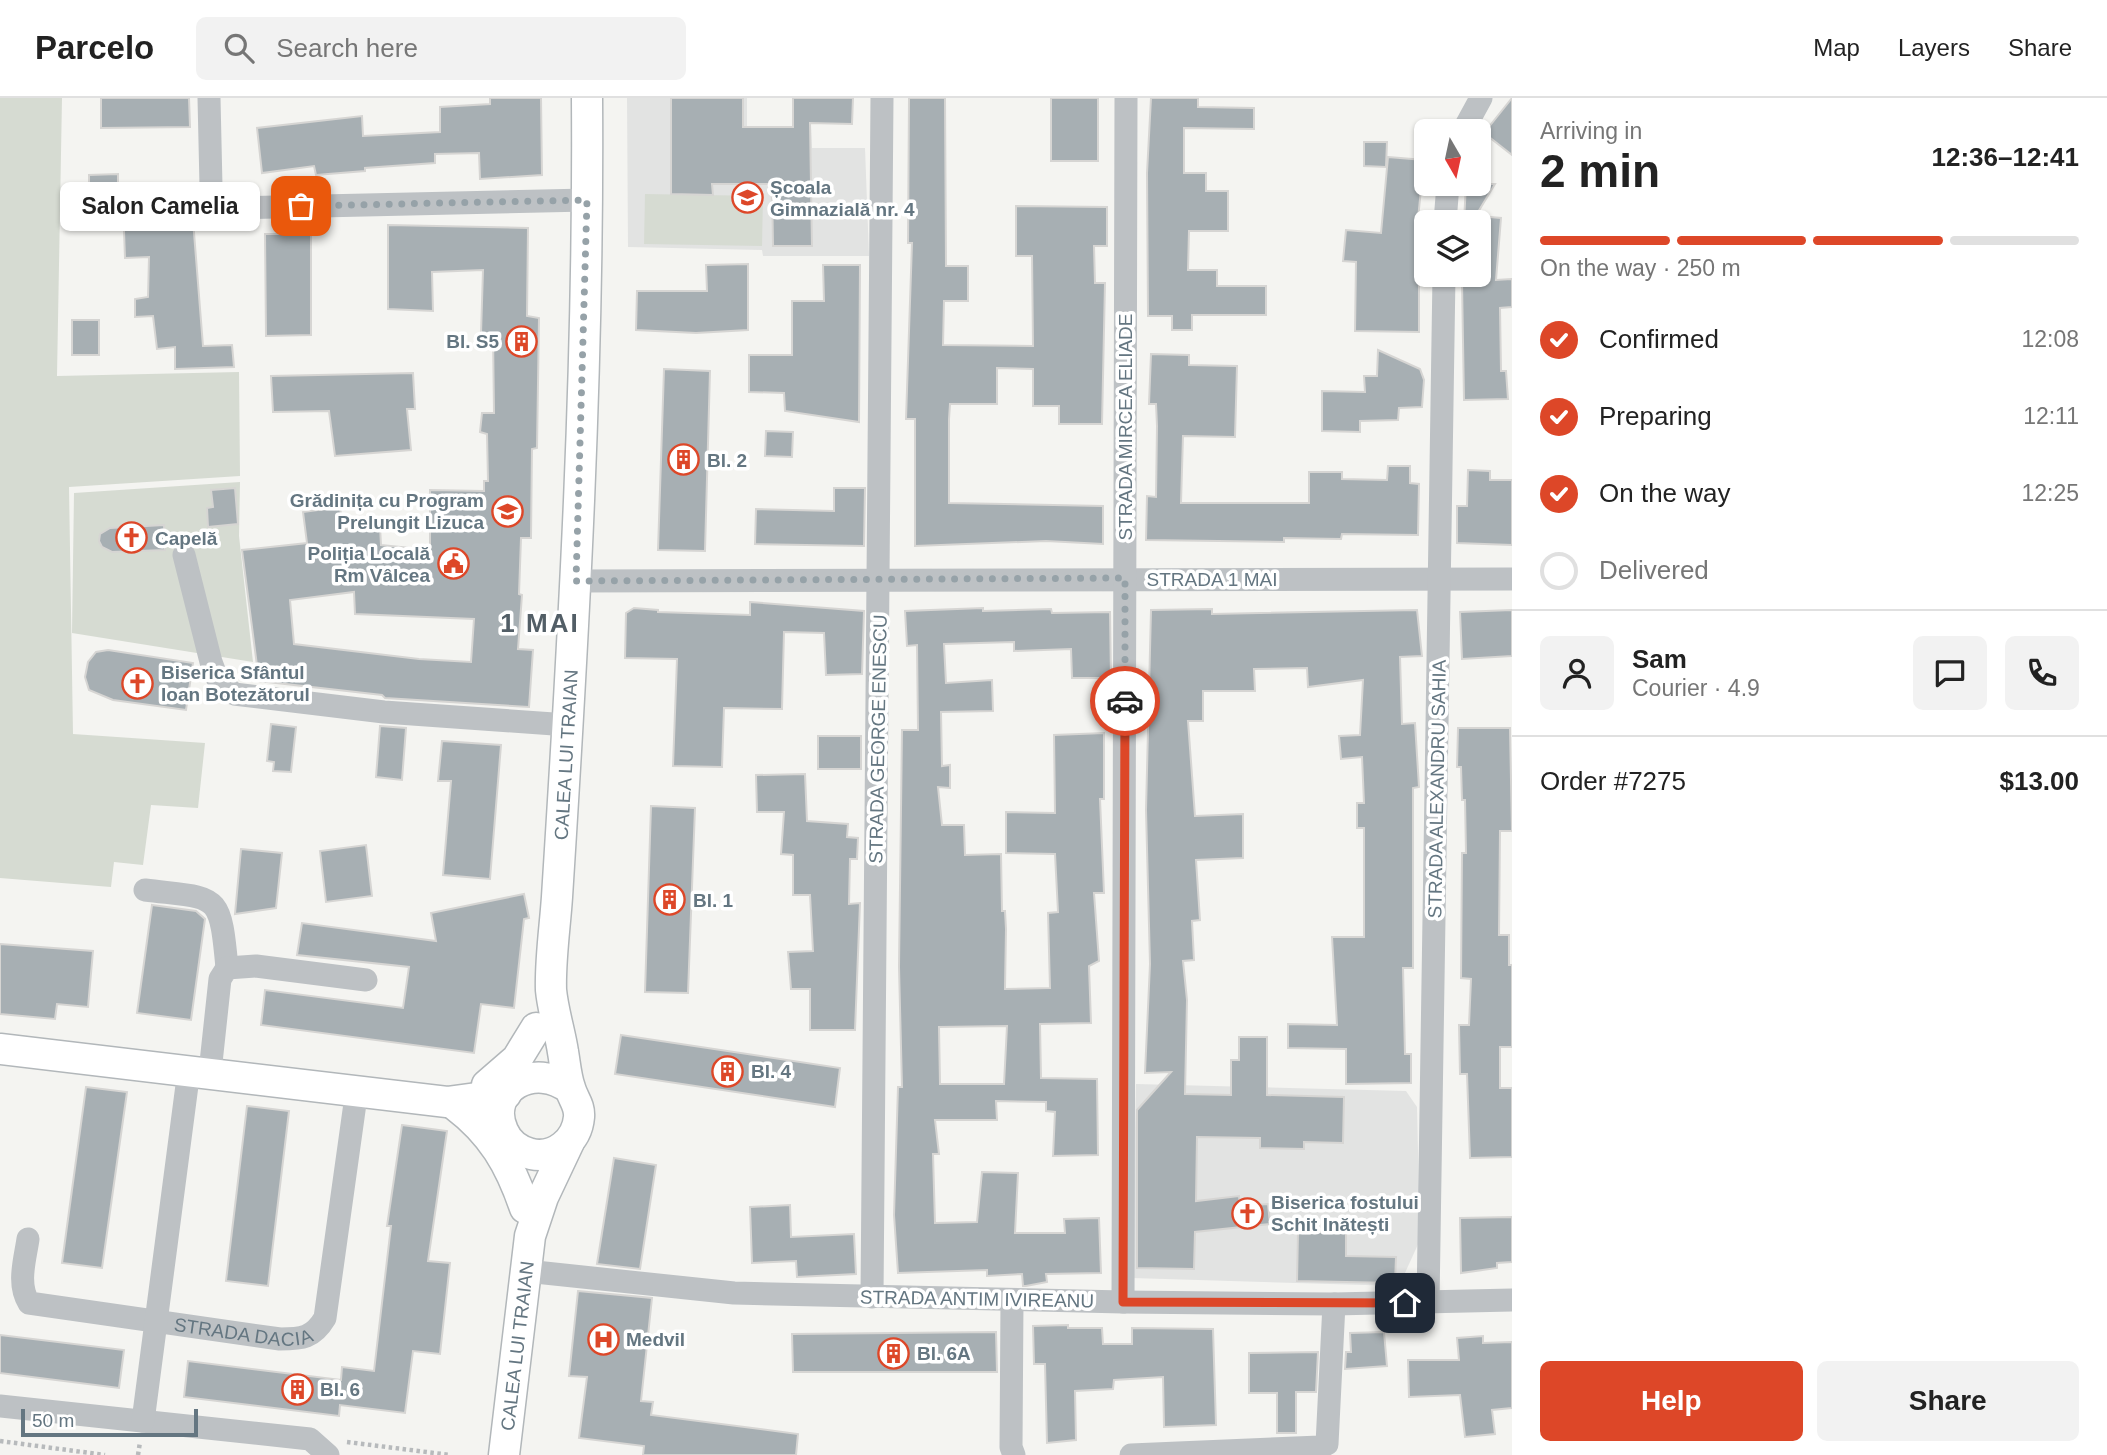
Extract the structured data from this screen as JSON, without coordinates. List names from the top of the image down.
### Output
{
  "streets": {
    "main road": ["CALEA LUI TRAIAN"],
    "street": [
      "STRADA MIRCEA ELIADE",
      "STRADA 1 MAI",
      "STRADA GEORGE ENESCU",
      "STRADA ALEXANDRU SAHIA",
      "STRADA ANTIM IVIREANU",
      "STRADA DACIA"
    ]
  },
  "crossings": [
    ["STRADA MIRCEA ELIADE", "STRADA 1 MAI"],
    ["STRADA MIRCEA ELIADE", "STRADA ANTIM IVIREANU"],
    ["STRADA 1 MAI", "STRADA GEORGE ENESCU"],
    ["STRADA 1 MAI", "CALEA LUI TRAIAN"],
    ["STRADA 1 MAI", "STRADA ALEXANDRU SAHIA"],
    ["STRADA GEORGE ENESCU", "STRADA ANTIM IVIREANU"],
    ["CALEA LUI TRAIAN", "STRADA ANTIM IVIREANU"],
    ["STRADA ALEXANDRU SAHIA", "STRADA ANTIM IVIREANU"]
  ],
  "districts": ["1 MAI"],
  "places": {
    "school or university": ["Școala Gimnazială nr. 4", "Grădinița cu Program Prelungit Lizuca"],
    "other": ["Salon Camelia"],
    "building": [
      "Bl. S5",
      "Bl. 2",
      "Bl. 1",
      "Bl. 4",
      "Bl. 6A",
      "Bl. 6"
    ],
    "church": ["Capelă", "Biserica Sfântul Ioan Botezătorul", "Biserica fostului Schit Inătești"],
    "public building": ["Poliția Locală Rm Vâlcea"],
    "hospital": ["Medvil"]
  },
  "scale_bar": "50 m",
  "north": "bottom",
  "page": {
    "header": "Parcelo",
    "search": "Search here",
    "nav": ["Map", "Layers", "Share"],
    "heading": ["2 min", "Arriving in", "12:36–12:41"],
    "panel": [
      "Sam",
      "Courier · 4.9",
      "Order #7275",
      "$13.00"
    ],
    "bubble": "Salon Camelia",
    "bar": "On the way · 250 m",
    "list": [
      ["Confirmed", "12:08"],
      ["Preparing", "12:11"],
      ["On the way", "12:25"],
      "Delivered"
    ],
    "buttons": ["Help", "Share"],
    "scale": "50 m"
  }
}
